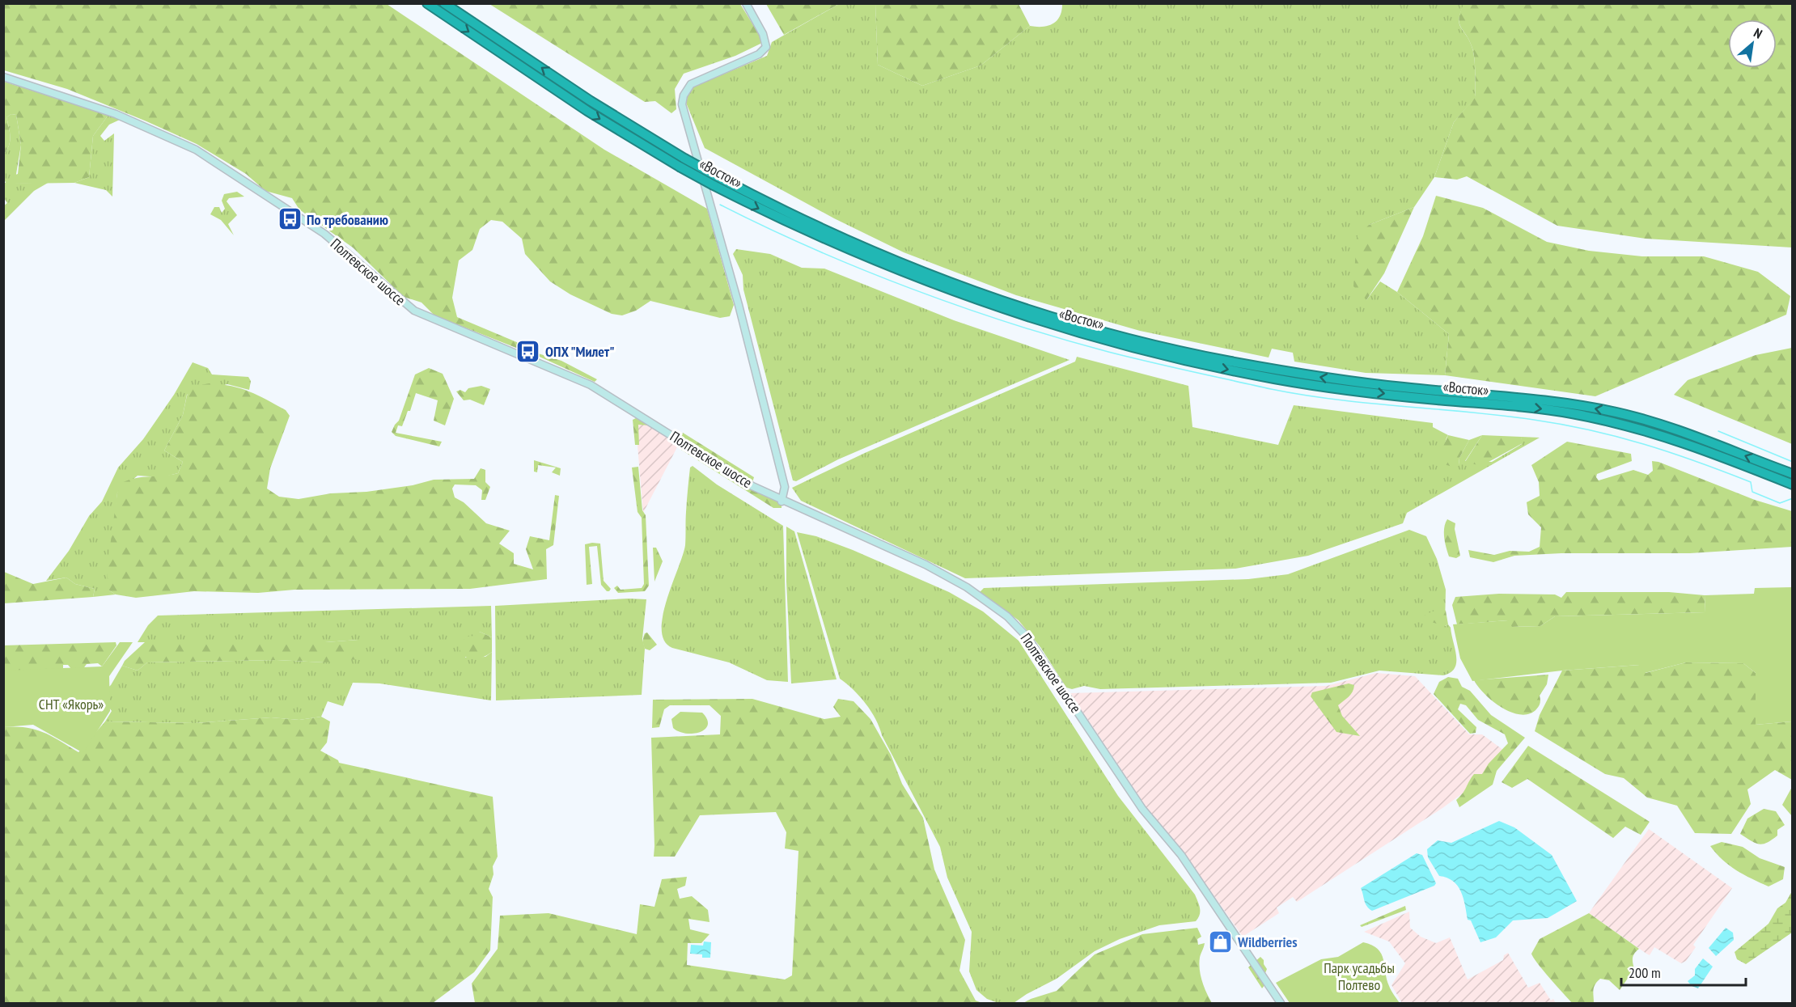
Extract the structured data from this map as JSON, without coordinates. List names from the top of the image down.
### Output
{
  "streets": {
    "highway": ["«Восток»"],
    "street": ["Полтевское шоссе"]
  },
  "parks": ["СНТ «Якорь»", "Парк усадьбы Полтево"],
  "places": {
    "bus stop": ["По требованию", "ОПХ \"Милет\""],
    "shop": ["Wildberries"]
  },
  "scale_bar": "200 m",
  "north": "top right"
}
